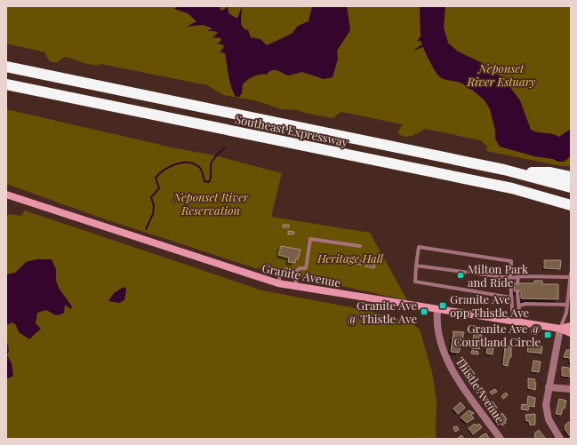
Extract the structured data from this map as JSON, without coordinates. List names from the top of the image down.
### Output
{
  "streets": {
    "highway": ["Southeast Expressway"],
    "main road": ["Granite Avenue"],
    "street": ["Thistle Avenue"]
  },
  "crossings": [
    ["Granite Avenue", "Thistle Avenue"]
  ],
  "parks": ["Neponset River Estuary", "Neponset River Reservation", "Heritage Hall"],
  "places": {
    "other": ["Milton Park and Ride"],
    "transit": ["Granite Ave opp Thistle Ave", "Granite Ave @ Thistle Ave", "Granite Ave @ Courtland Circle"]
  }
}
